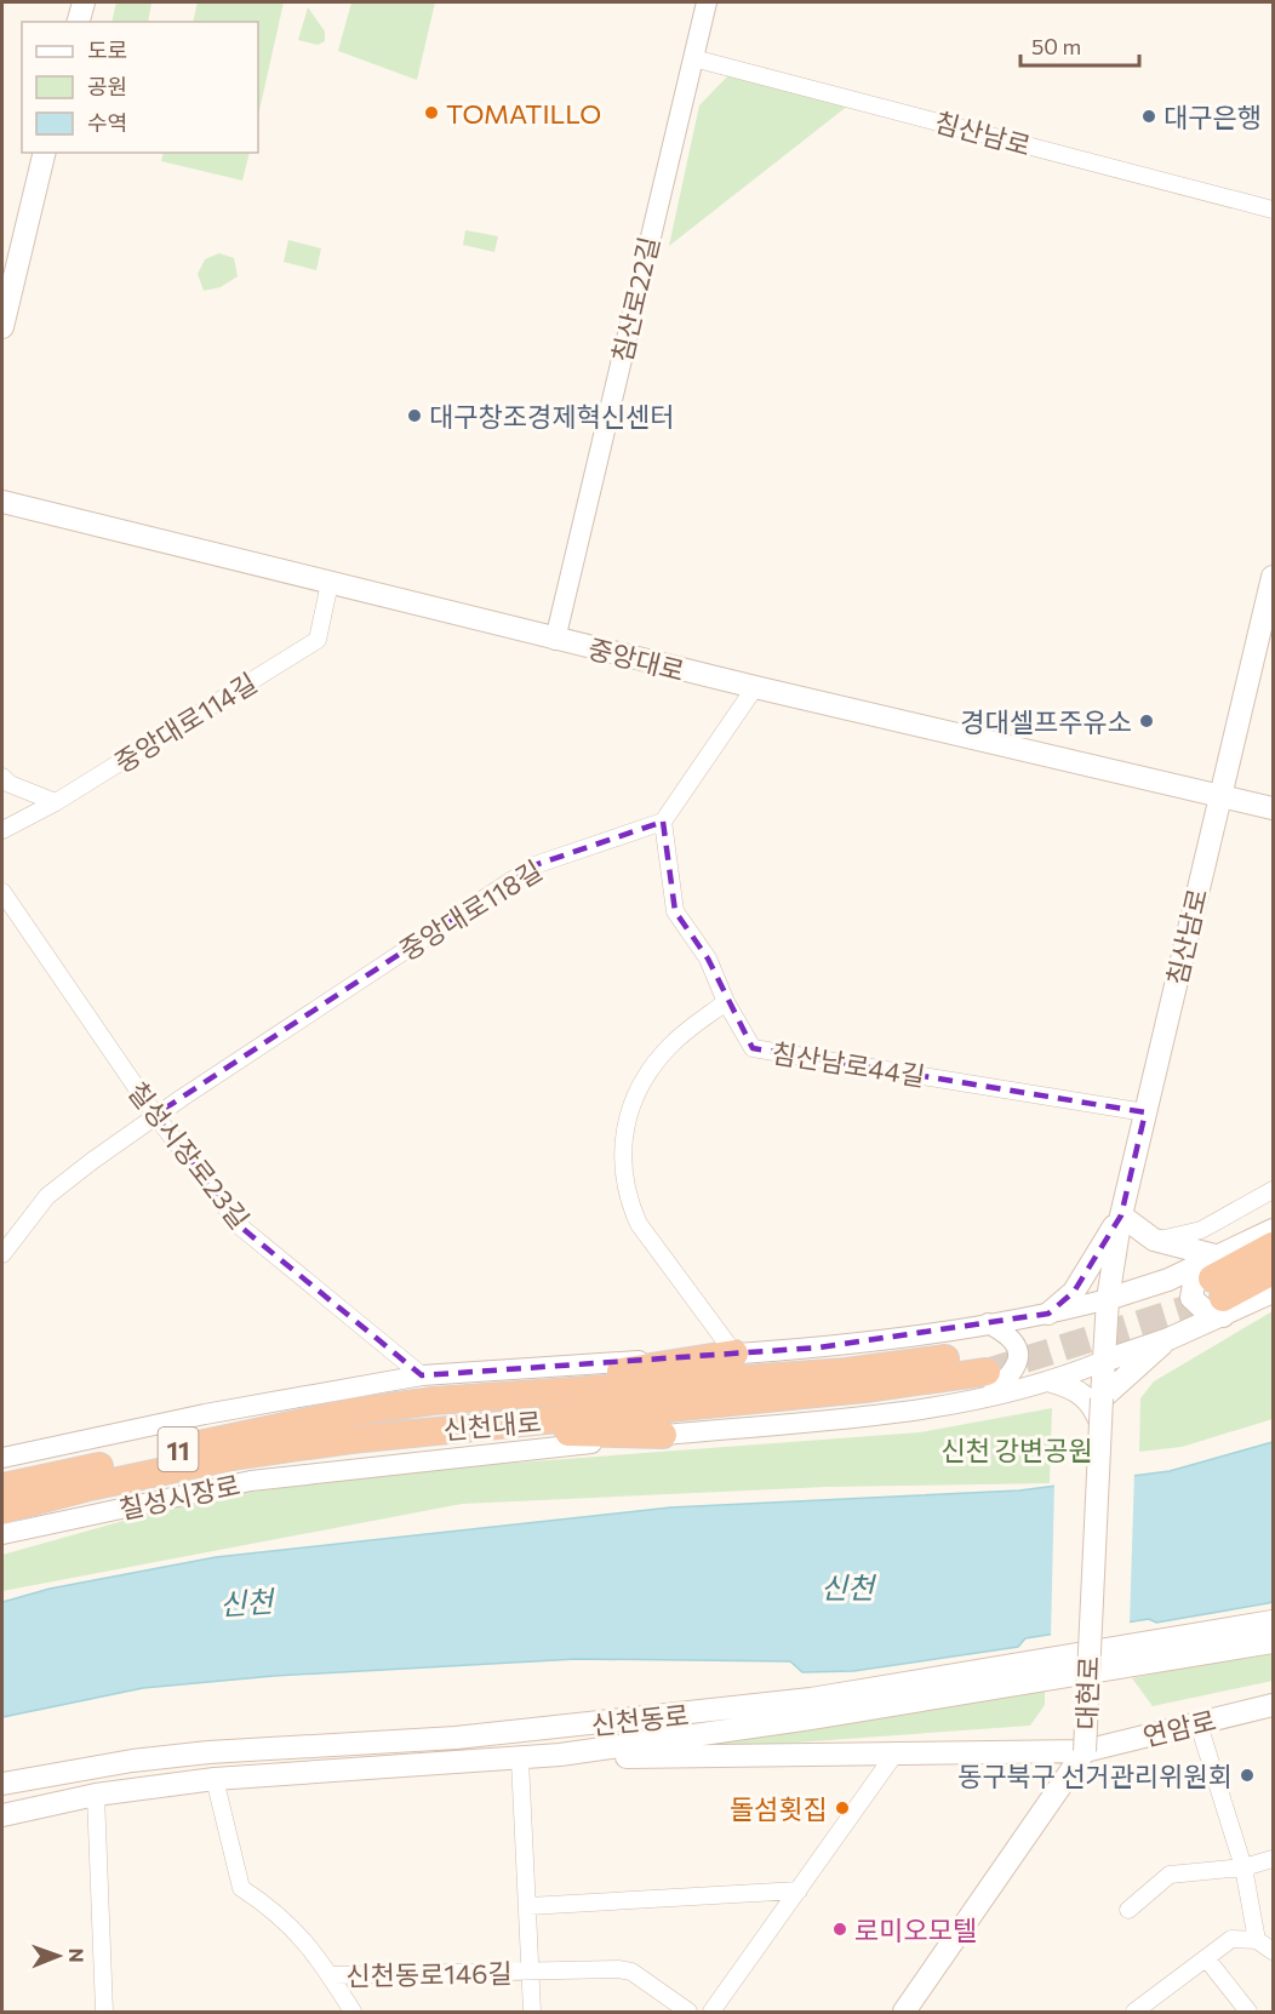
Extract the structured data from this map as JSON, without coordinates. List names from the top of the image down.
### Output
{
  "streets": {
    "highway": ["신천대로", "11"],
    "main road": [
      "침산남로",
      "중앙대로",
      "대현로",
      "신천동로",
      "연암로"
    ],
    "street": [
      "침산로22길",
      "중앙대로114길",
      "중앙대로118길",
      "침산남로44길",
      "칠성시장로23길",
      "칠성시장로",
      "신천동로146길"
    ]
  },
  "crossings": [
    ["침산남로", "침산로22길"],
    ["침산남로", "중앙대로"],
    ["침산남로", "침산남로44길"],
    ["침산남로", "칠성시장로"],
    ["침산남로", "대현로"],
    ["침산로22길", "중앙대로"],
    ["중앙대로", "중앙대로114길"],
    ["중앙대로118길", "침산남로44길"],
    ["중앙대로118길", "칠성시장로23길"],
    ["신천대로", "칠성시장로"],
    ["칠성시장로", "대현로"],
    ["대현로", "연암로"],
    ["신천동로", "연암로"],
    ["신천동로", "신천동로146길"],
    ["연암로", "신천동로146길"]
  ],
  "water": ["신천"],
  "parks": ["신천 강변공원"],
  "places": [
    "TOMATILLO",
    "대구은행",
    "대구창조경제혁신센터",
    "경대셀프주유소",
    "동구북구 선거관리위원회",
    "돌섬횟집",
    "로미오모텔"
  ],
  "legend": ["도로", "공원", "수역"],
  "scale_bar": "50 m",
  "north": "right"
}
